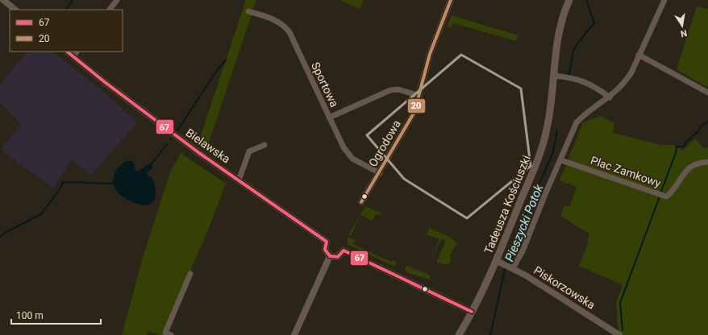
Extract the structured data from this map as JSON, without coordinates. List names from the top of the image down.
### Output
{
  "streets": {
    "main road": ["Tadeusza Kościuszki"],
    "street": [
      "Sportowa",
      "Ogrodowa",
      "Bielawska",
      "Plac Zamkowy",
      "Piskorzowska"
    ]
  },
  "crossings": [
    ["Sportowa", "Ogrodowa"],
    ["Tadeusza Kościuszki", "Piskorzowska"]
  ],
  "water": ["Pieszycki Potok"],
  "lines": ["transit line 20", "transit line 67"],
  "legend": ["67", "20"],
  "scale_bar": "100 m",
  "north": "bottom"
}
